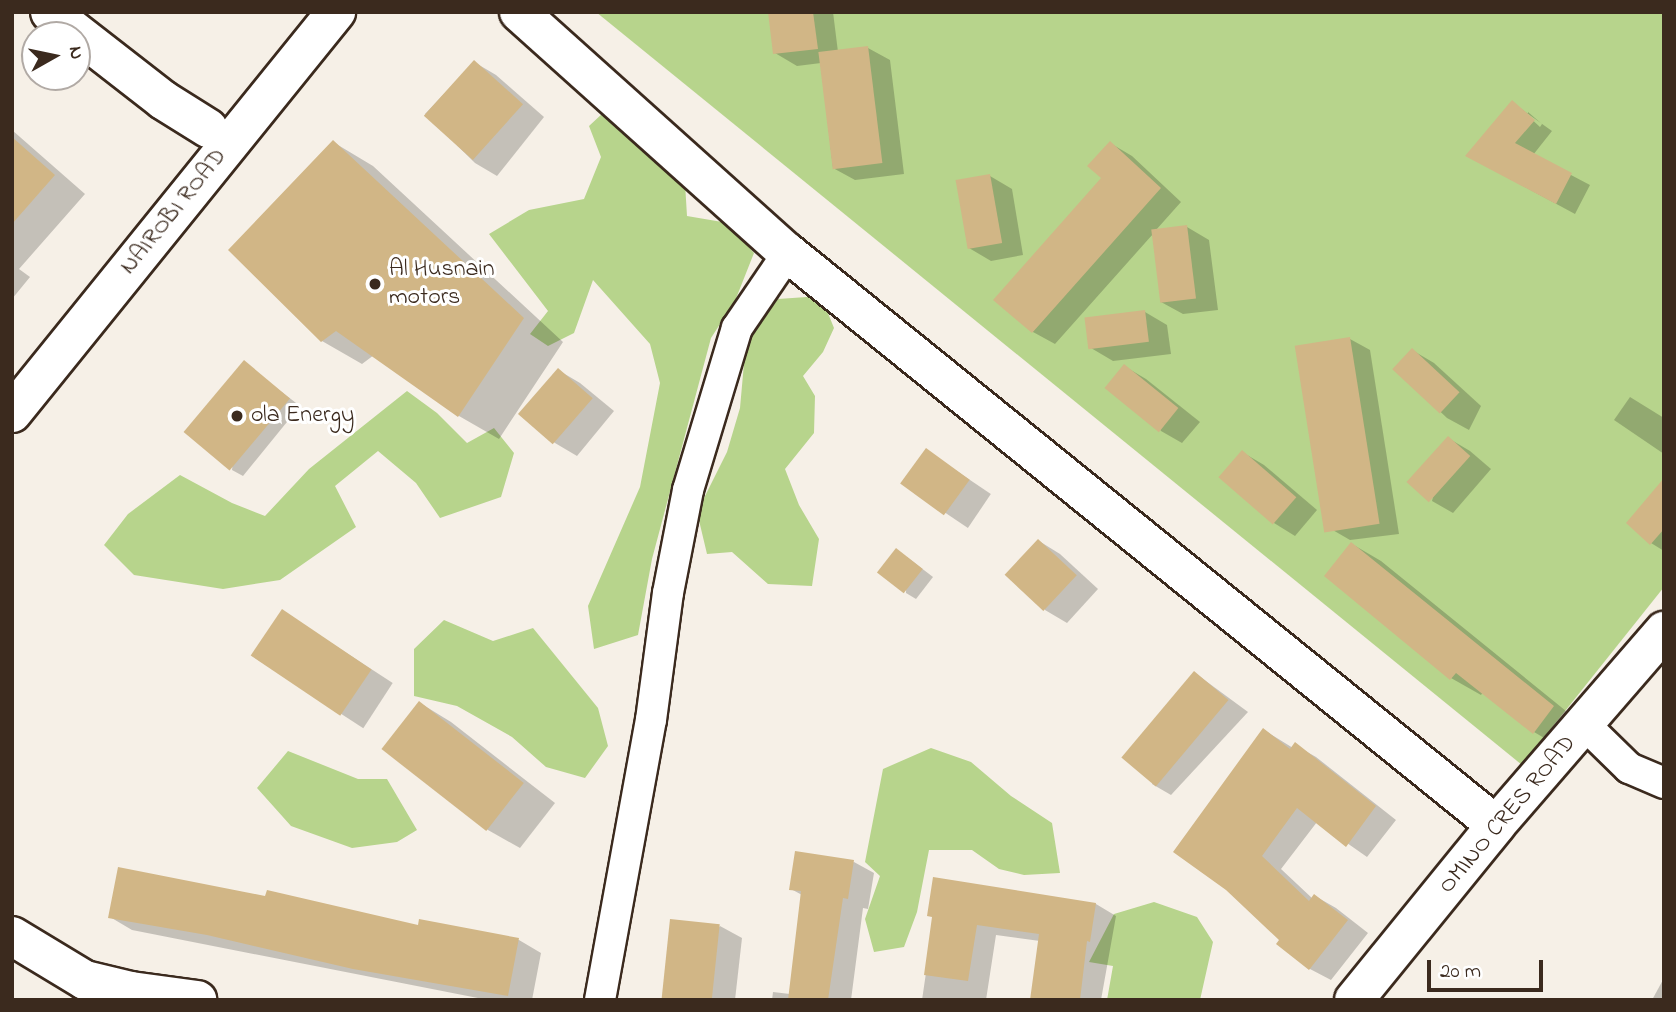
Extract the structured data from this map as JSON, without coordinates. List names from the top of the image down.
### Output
{
  "streets": {
    "main road": ["NAIROBI ROAD", "OMINO CRES ROAD"]
  },
  "places": ["Al Husnain motors", "ola Energy"],
  "scale_bar": "20 m",
  "north": "right"
}
